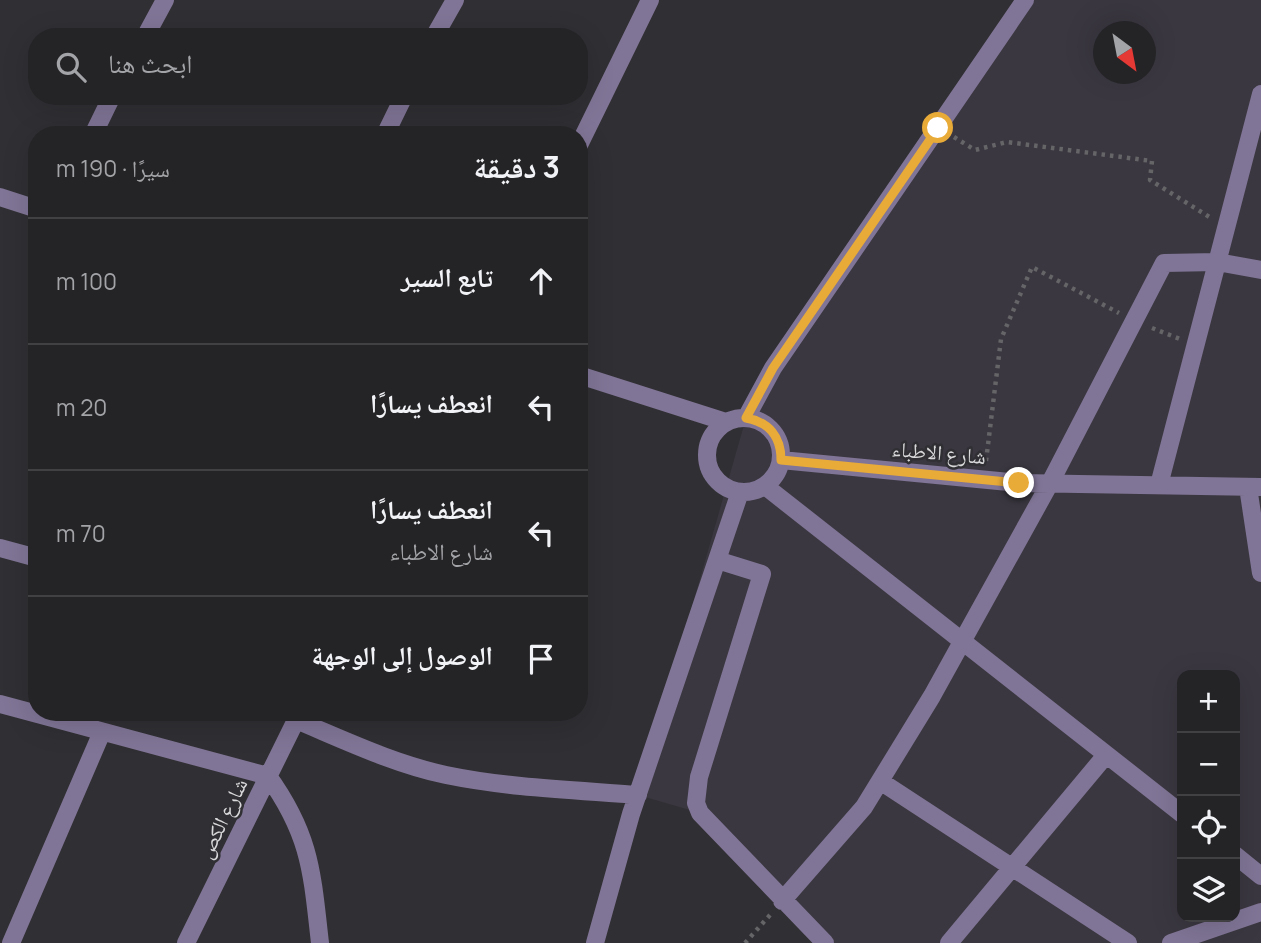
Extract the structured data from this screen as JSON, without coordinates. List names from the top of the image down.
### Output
{
  "streets": {
    "street": ["شارع الاطباء", "شارع الكص"]
  },
  "north": "bottom right",
  "page": {
    "search": "ابحث هنا",
    "heading": ["3 دقيقة", "سيرًا · 190 m"],
    "list": [
      ["تابع السير", "100 m"],
      ["انعطف يسارًا", "20 m"],
      ["انعطف يسارًا", "شارع الاطباء", "70 m"],
      "الوصول إلى الوجهة"
    ],
    "map_buttons": ["+", "−"]
  }
}
